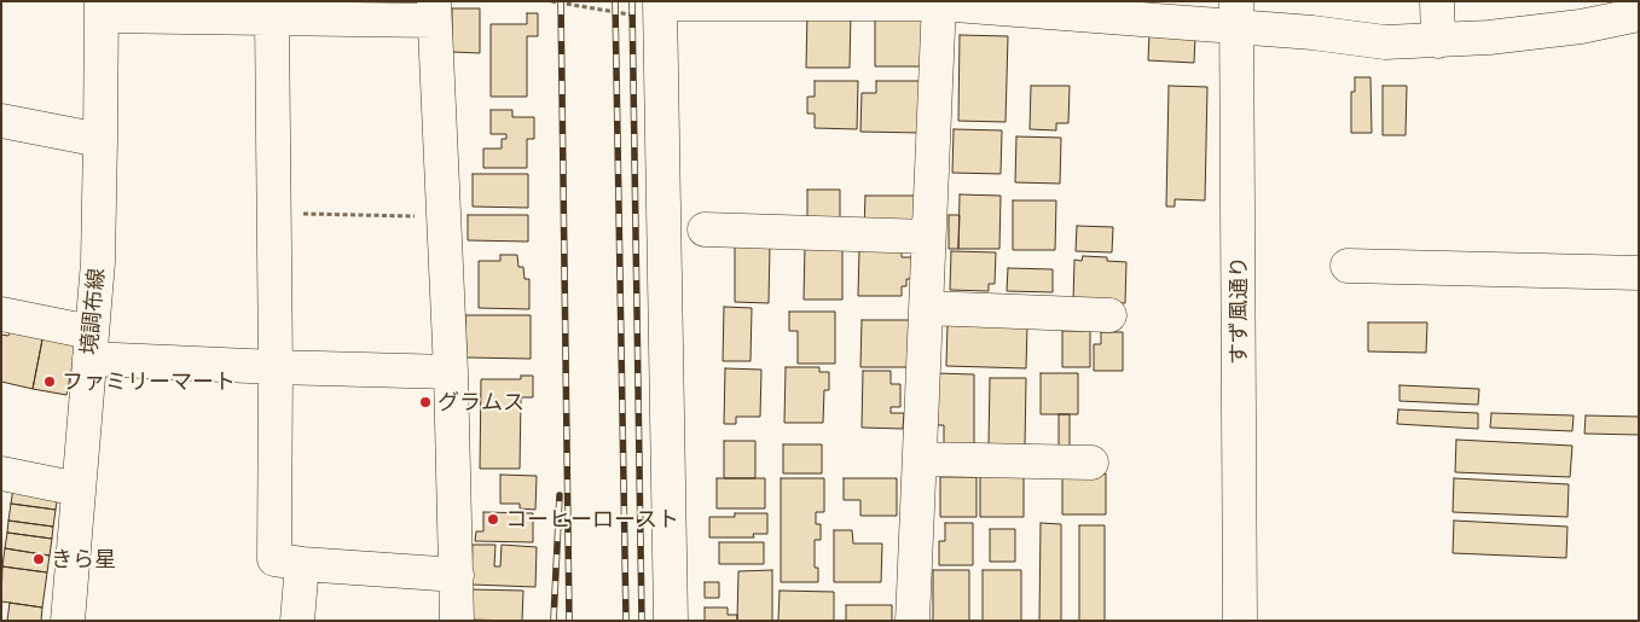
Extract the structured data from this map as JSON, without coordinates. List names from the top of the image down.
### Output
{
  "streets": {
    "street": ["すず風通り", "境調布線"]
  },
  "places": [
    "ファミリーマート",
    "グラムス",
    "コーヒーロースト",
    "きら星"
  ]
}
